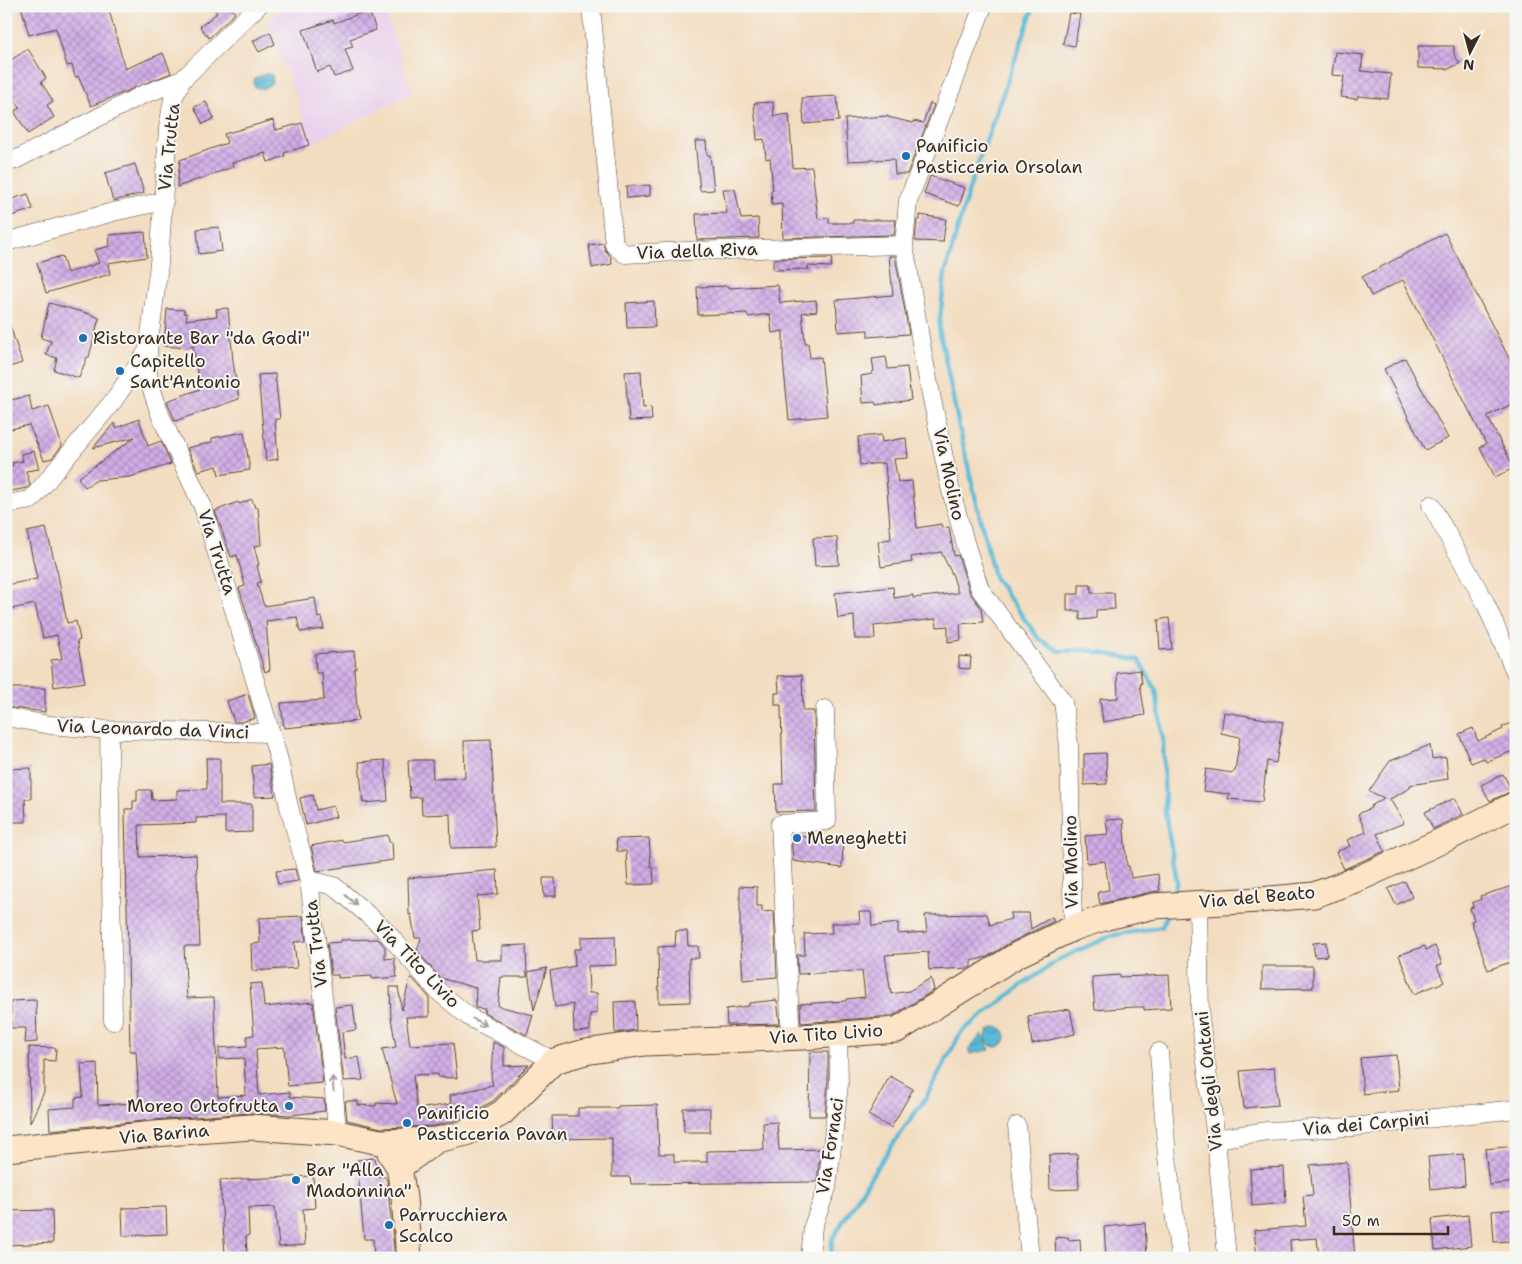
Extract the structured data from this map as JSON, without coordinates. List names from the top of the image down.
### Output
{
  "streets": {
    "street": [
      "Via Trutta",
      "Via della Riva",
      "Via Molino",
      "Via Leonardo da Vinci",
      "Via del Beato",
      "Via Tito Livio",
      "Via degli Ontani",
      "Via dei Carpini",
      "Via Barina",
      "Via Fornaci"
    ]
  },
  "crossings": [
    ["Via Trutta", "Via Leonardo da Vinci"],
    ["Via Trutta", "Via Tito Livio"],
    ["Via Trutta", "Via Barina"],
    ["Via della Riva", "Via Molino"],
    ["Via Molino", "Via del Beato"],
    ["Via Molino", "Via Tito Livio"],
    ["Via del Beato", "Via Tito Livio"],
    ["Via del Beato", "Via degli Ontani"],
    ["Via Tito Livio", "Via Barina"],
    ["Via Tito Livio", "Via Fornaci"],
    ["Via degli Ontani", "Via dei Carpini"]
  ],
  "places": [
    "Panificio Pasticceria Orsolan",
    "Ristorante Bar \"da Godi\"",
    "Capitello Sant'Antonio",
    "Meneghetti",
    "Moreo Ortofrutta",
    "Panificio Pasticceria Pavan",
    "Bar \"Alla Madonnina\"",
    "Parrucchiera Scalco"
  ],
  "scale_bar": "50 m",
  "north": "bottom"
}
